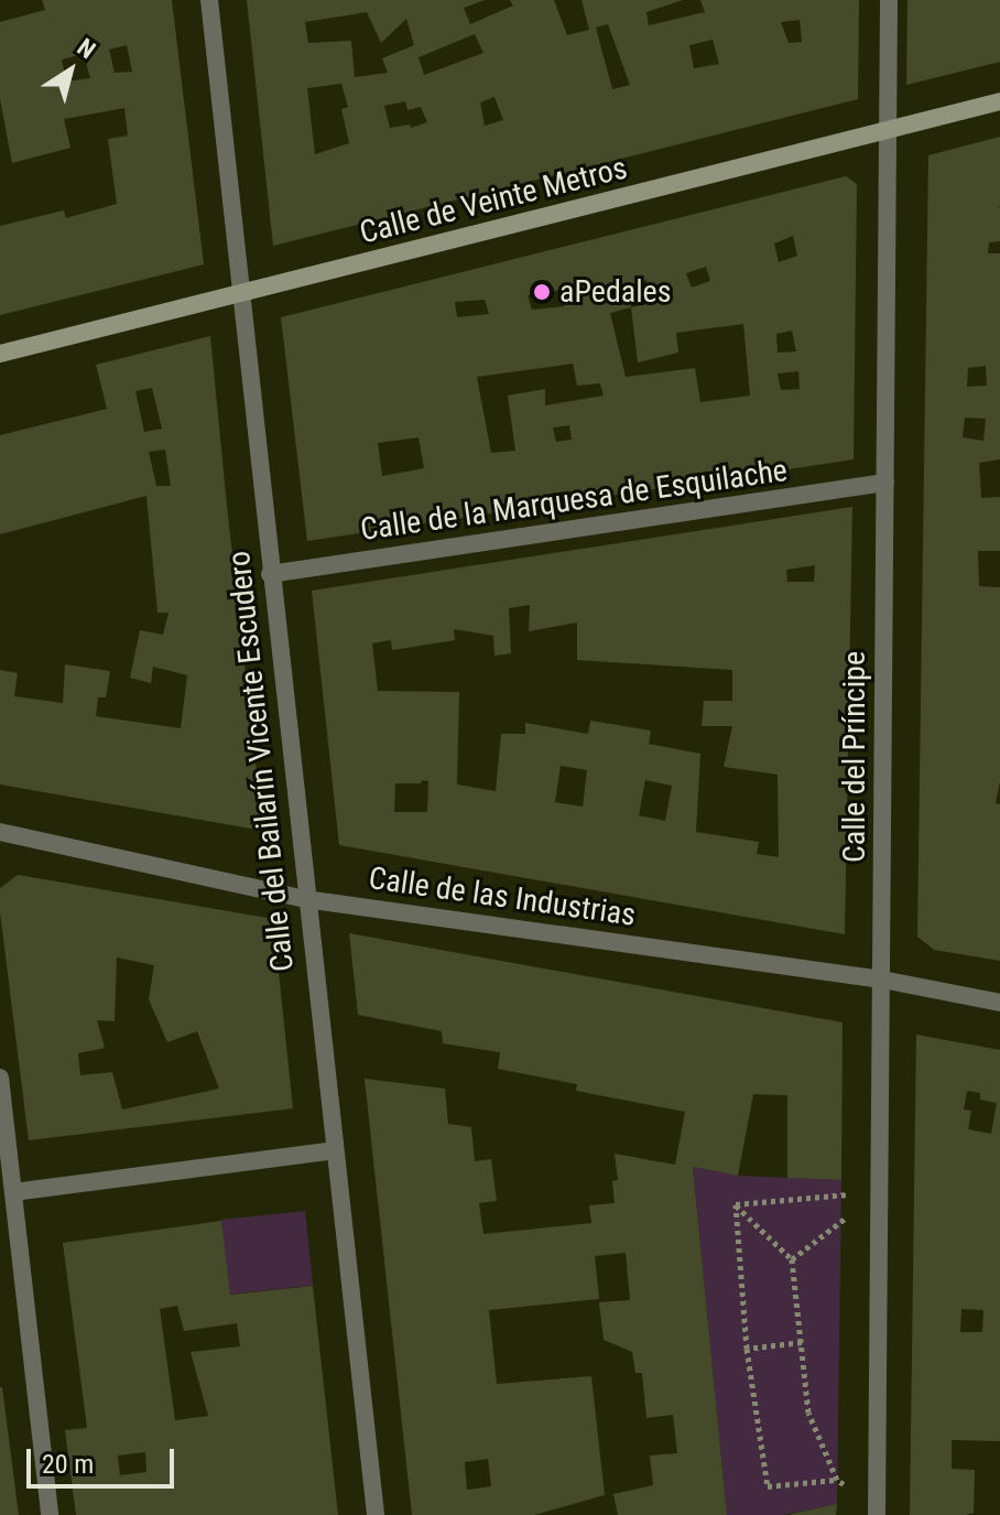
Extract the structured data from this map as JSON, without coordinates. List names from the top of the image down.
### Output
{
  "streets": {
    "street": [
      "Calle de Veinte Metros",
      "Calle de la Marquesa de Esquilache",
      "Calle del Príncipe",
      "Calle del Bailarín Vicente Escudero",
      "Calle de las Industrias"
    ]
  },
  "crossings": [
    ["Calle de Veinte Metros", "Calle del Príncipe"],
    ["Calle de Veinte Metros", "Calle del Bailarín Vicente Escudero"],
    ["Calle de la Marquesa de Esquilache", "Calle del Príncipe"],
    ["Calle de la Marquesa de Esquilache", "Calle del Bailarín Vicente Escudero"],
    ["Calle del Príncipe", "Calle de las Industrias"],
    ["Calle del Bailarín Vicente Escudero", "Calle de las Industrias"]
  ],
  "places": ["aPedales"],
  "scale_bar": "20 m",
  "north": "top right"
}
